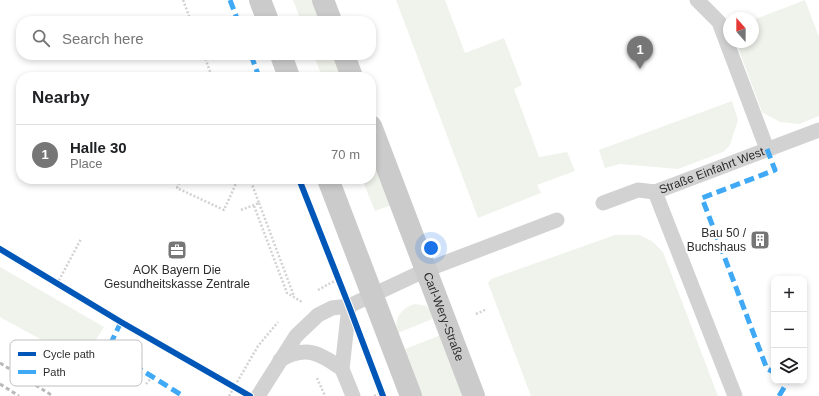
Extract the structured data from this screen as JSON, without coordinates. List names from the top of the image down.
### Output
{
  "streets": {
    "main road": ["Carl-Wery-Straße"],
    "lane": ["Straße Einfahrt West"]
  },
  "places": {
    "building": ["Bau 50 / Buchshaus"],
    "office": ["AOK Bayern Die Gesundheitskasse Zentrale"]
  },
  "legend": ["Cycle path", "Path"],
  "north": "top",
  "page": {
    "search": "Search here",
    "pins": "1",
    "heading": "Nearby",
    "list": [
      {
        "mark": "1",
        "name": "Halle 30",
        "note": "Place",
        "value": "70 m"
      }
    ],
    "map_buttons": ["+", "−"]
  }
}
